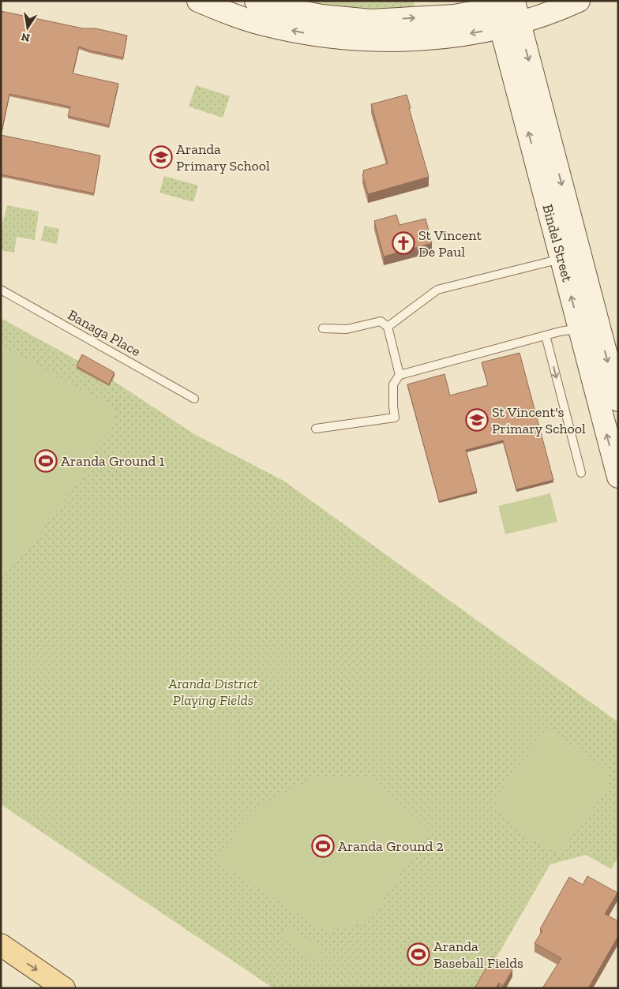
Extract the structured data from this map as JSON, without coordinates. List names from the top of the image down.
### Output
{
  "streets": {
    "street": ["Bindel Street"],
    "lane": ["Banaga Place"]
  },
  "parks": ["Aranda District Playing Fields"],
  "places": {
    "school or university": ["Aranda Primary School", "St Vincent's Primary School"],
    "church": ["St Vincent De Paul"],
    "sports": ["Aranda Ground 1", "Aranda Ground 2", "Aranda Baseball Fields"]
  },
  "north": "bottom"
}
